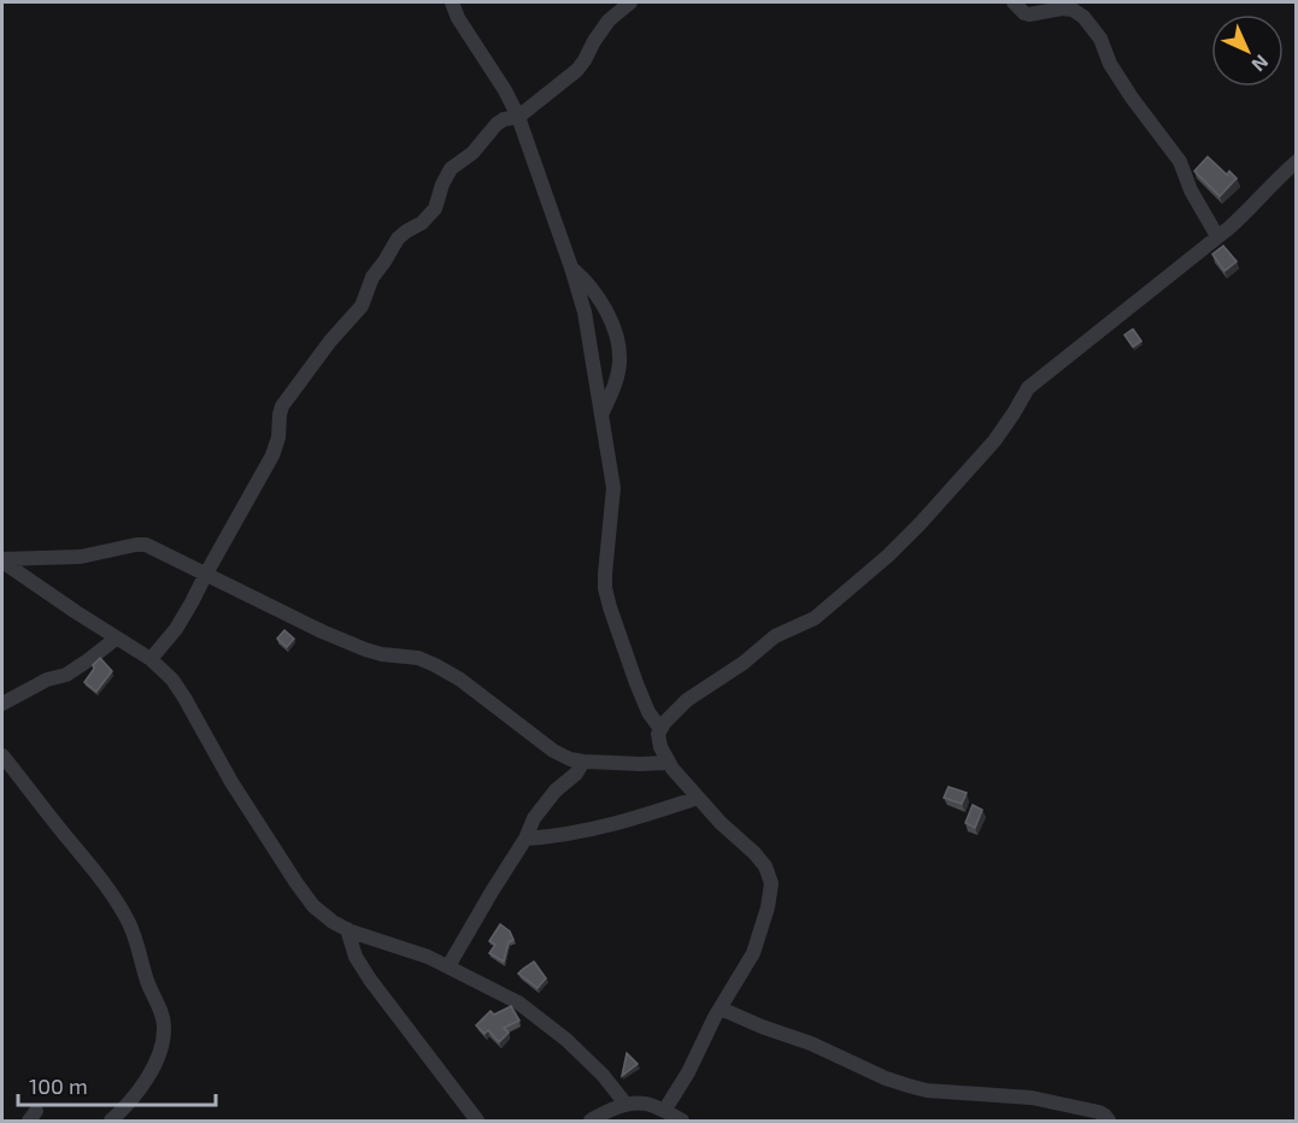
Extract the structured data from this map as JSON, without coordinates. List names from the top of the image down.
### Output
{
  "scale_bar": "100 m",
  "north": "bottom right"
}
